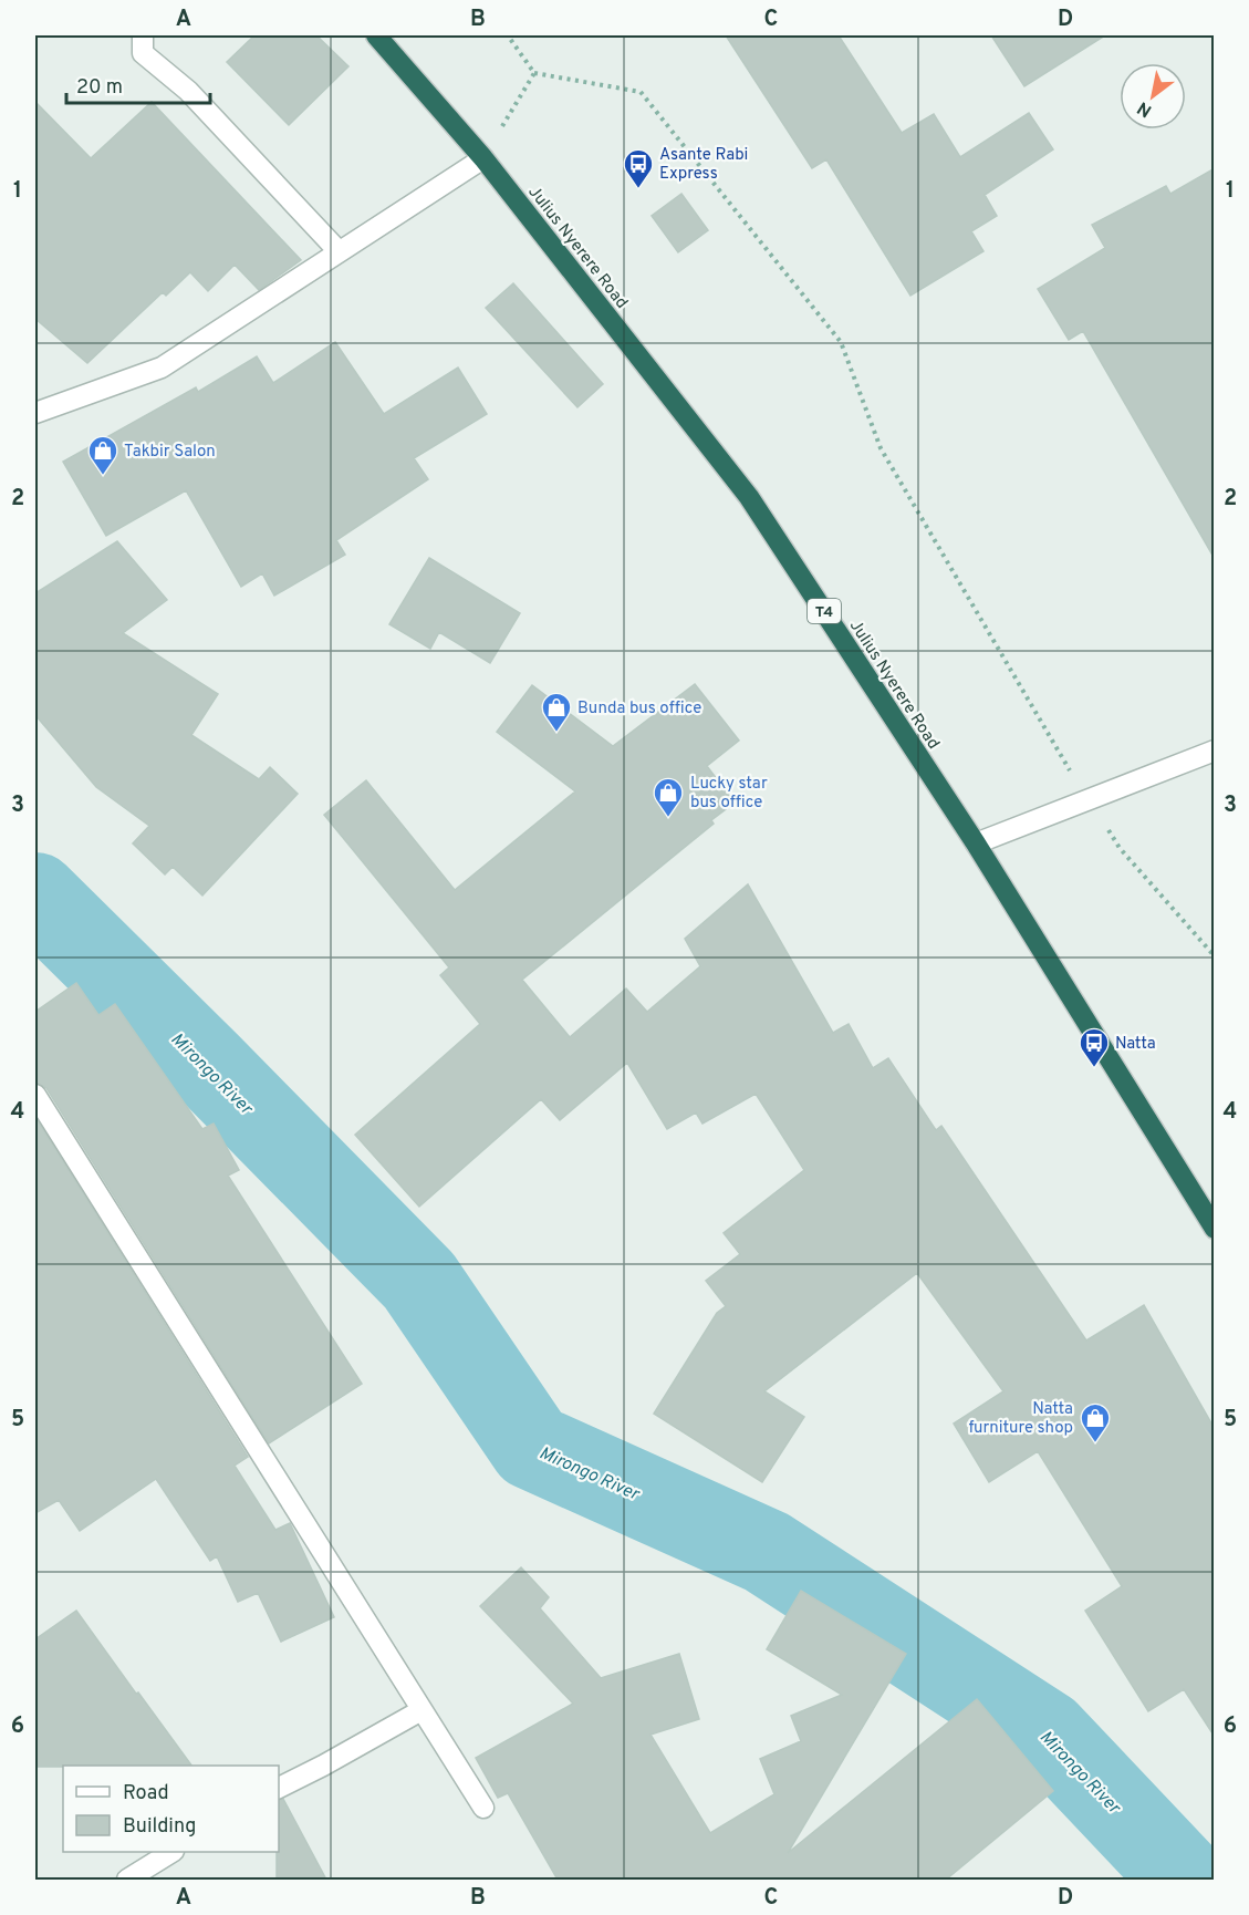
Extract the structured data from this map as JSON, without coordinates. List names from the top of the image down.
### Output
{
  "streets": {
    "highway": ["Julius Nyerere Road", "T4"]
  },
  "water": ["Mirongo River"],
  "places": {
    "bus stop": ["Asante Rabi Express", "Natta"],
    "shop": [
      "Takbir Salon",
      "Bunda bus office",
      "Lucky star bus office",
      "Natta furniture shop"
    ]
  },
  "legend": ["Road", "Building"],
  "scale_bar": "20 m",
  "north": "bottom left",
  "grid": {
    "columns": [
      "A",
      "B",
      "C",
      "D"
    ],
    "rows": [
      "1",
      "2",
      "3",
      "4",
      "5",
      "6"
    ]
  }
}
